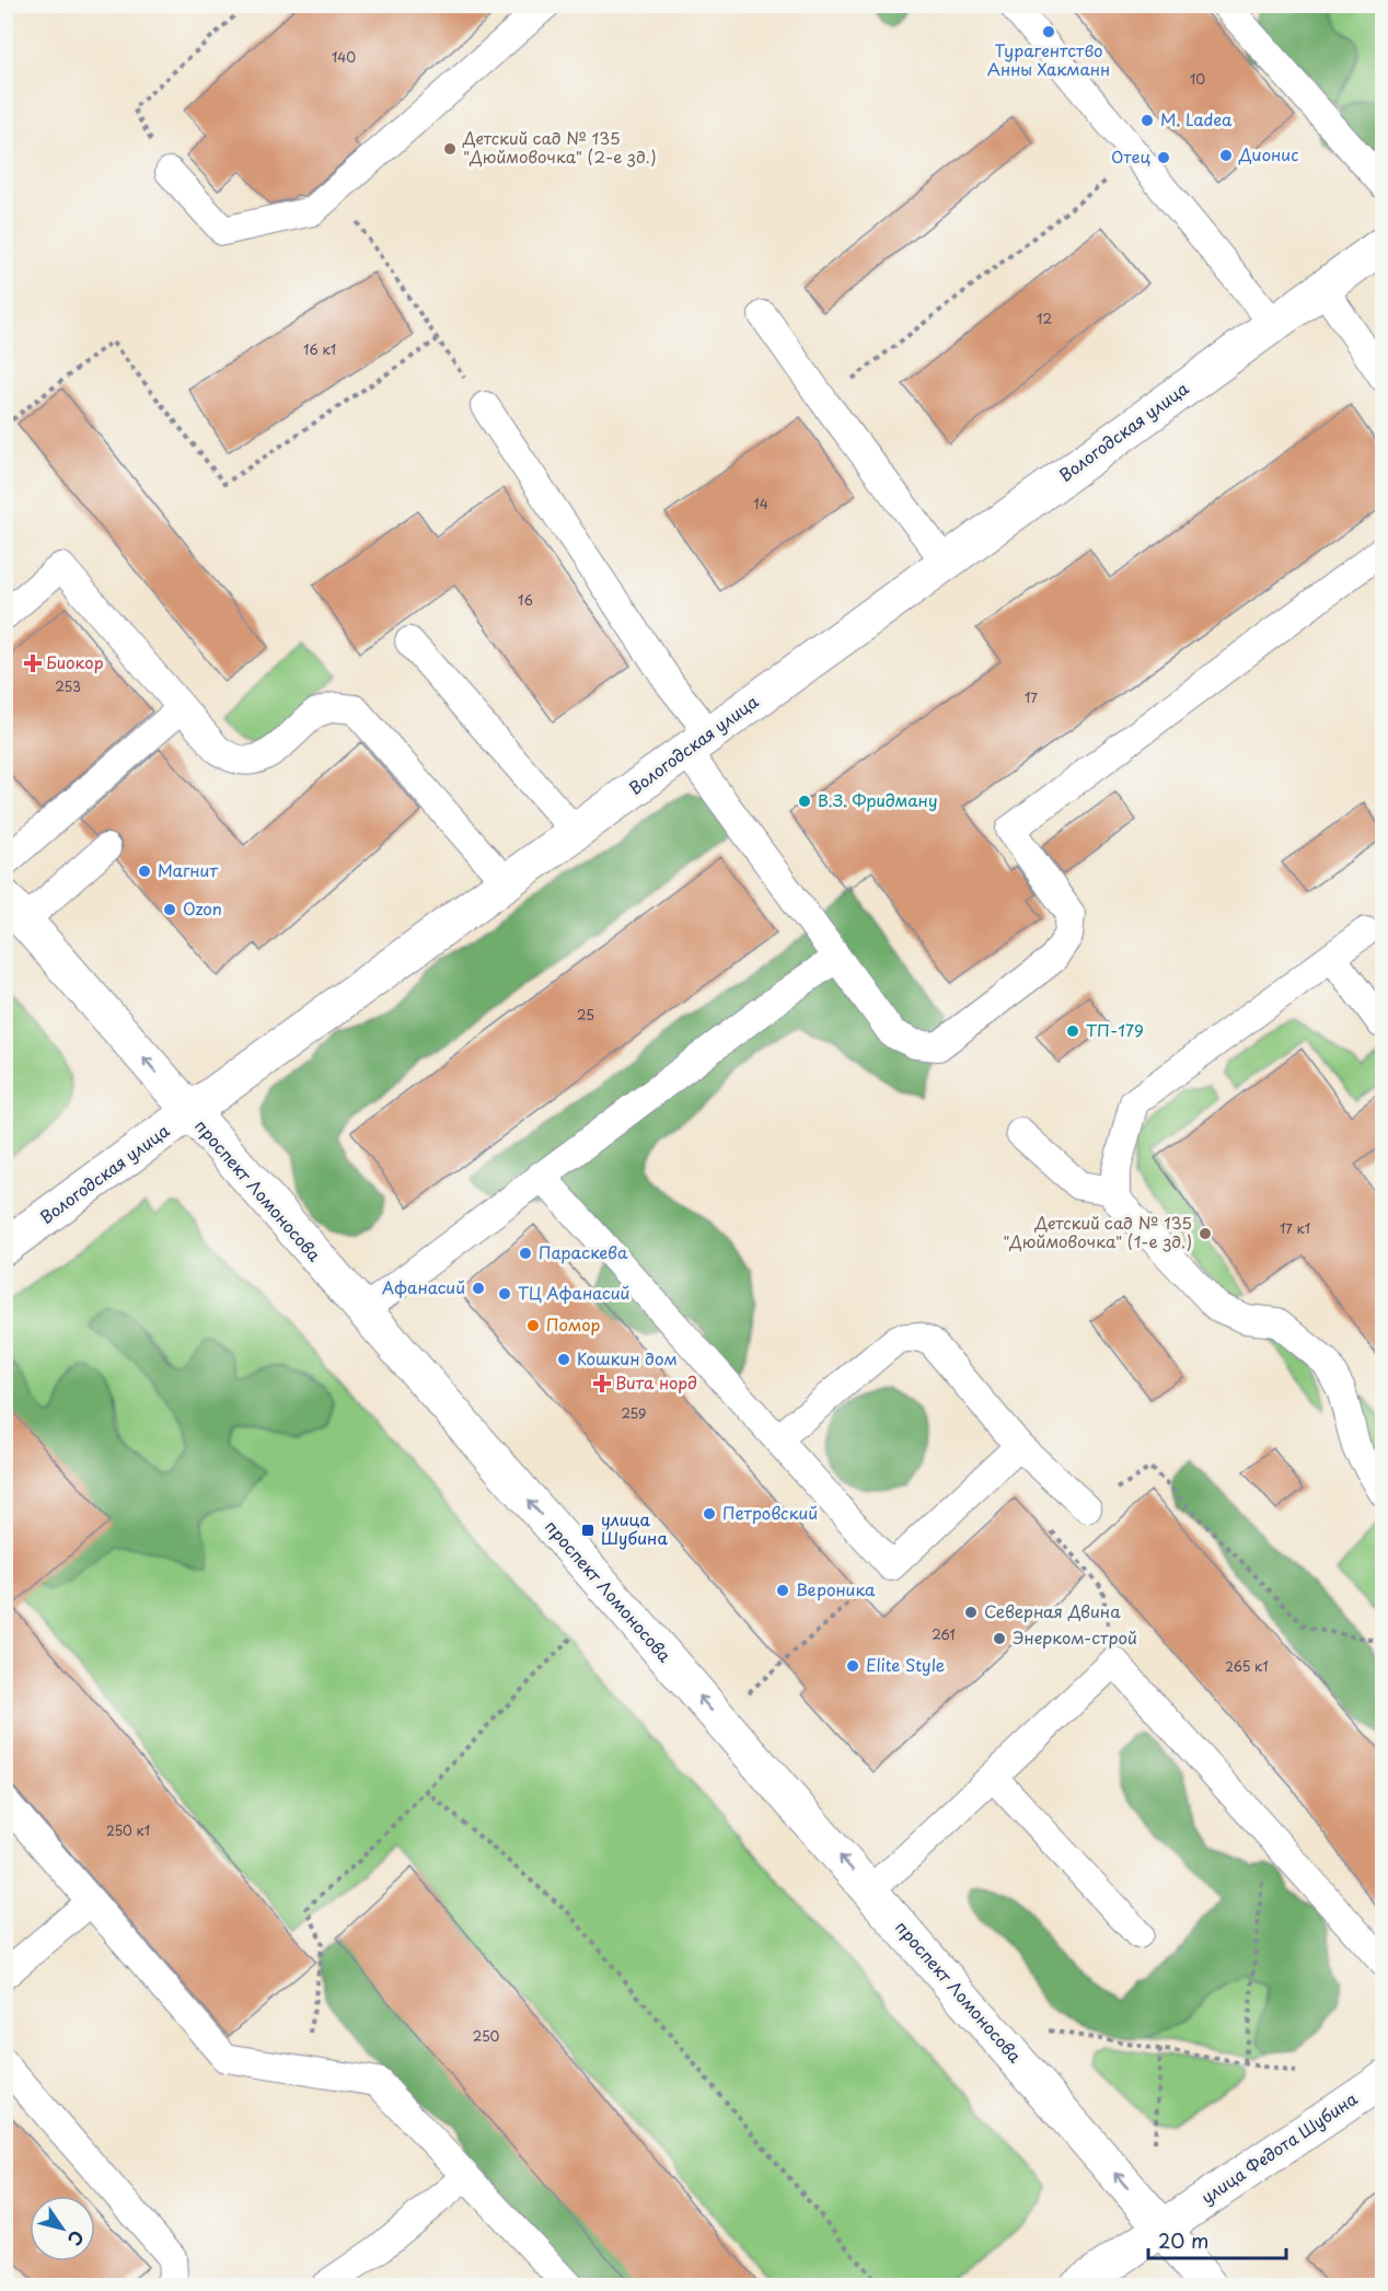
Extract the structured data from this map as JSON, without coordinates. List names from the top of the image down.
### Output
{
  "streets": {
    "street": ["Вологодская улица", "проспект Ломоносова", "улица Федота Шубина"]
  },
  "crossings": [
    ["Вологодская улица", "проспект Ломоносова"],
    ["проспект Ломоносова", "улица Федота Шубина"]
  ],
  "one_way": ["проспект Ломоносова"],
  "places": {
    "other": [
      "Турагентство Анны Хакманн",
      "M. Ladea",
      "Детский сад № 135 \"Дюймовочка\" (2-е зд.)",
      "Дионис",
      "Отец",
      "В.З. Фридману",
      "Магнит",
      "Ozon",
      "ТП-179",
      "Детский сад № 135 \"Дюймовочка\" (1-е зд.)",
      "Параскева",
      "Афанасий",
      "ТЦ Афанасий",
      "Помор",
      "Кошкин дом",
      "Петровский",
      "Вероника",
      "Северная Двина",
      "Энерком-строй",
      "Elite Style"
    ],
    "health": ["Биокор", "Вита норд"],
    "transit": ["улица Шубина"]
  },
  "house_numbers": [
    "140",
    "10",
    "12",
    "16 к1",
    "14",
    "16",
    "253",
    "17",
    "25",
    "17 к1",
    "259",
    "261",
    "265 к1",
    "250 к1",
    "250"
  ],
  "scale_bar": "20 m",
  "north": "bottom right"
}
